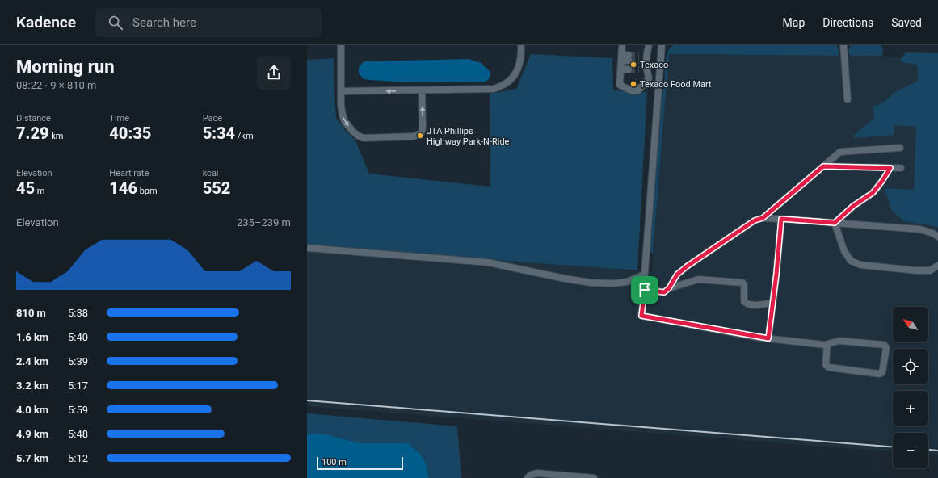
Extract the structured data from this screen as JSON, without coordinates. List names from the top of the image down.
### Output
{
  "places": ["Texaco", "Texaco Food Mart", "JTA Phillips Highway Park-N-Ride"],
  "scale_bar": "100 m",
  "north": "top left",
  "page": {
    "header": "Kadence",
    "search": "Search here",
    "nav": ["Map", "Directions", "Saved"],
    "heading": ["Morning run", "08:22 · 9 × 810 m"],
    "stats": [
      ["Distance", "7.29 km"],
      ["Time", "40:35"],
      ["Pace", "5:34 /km"],
      ["Elevation", "45 m"],
      ["Heart rate", "146 bpm"],
      ["kcal", "552"]
    ],
    "chart": ["Elevation", "235–239 m"],
    "list": [
      {
        "name": "810 m",
        "note": "5:38"
      },
      {
        "name": "1.6 km",
        "note": "5:40"
      },
      {
        "name": "2.4 km",
        "note": "5:39"
      },
      {
        "name": "3.2 km",
        "note": "5:17"
      },
      {
        "name": "4.0 km",
        "note": "5:59"
      },
      {
        "name": "4.9 km",
        "note": "5:48"
      },
      {
        "name": "5.7 km",
        "note": "5:12"
      }
    ],
    "map_buttons": ["+", "−"],
    "scale": "100 m"
  }
}
